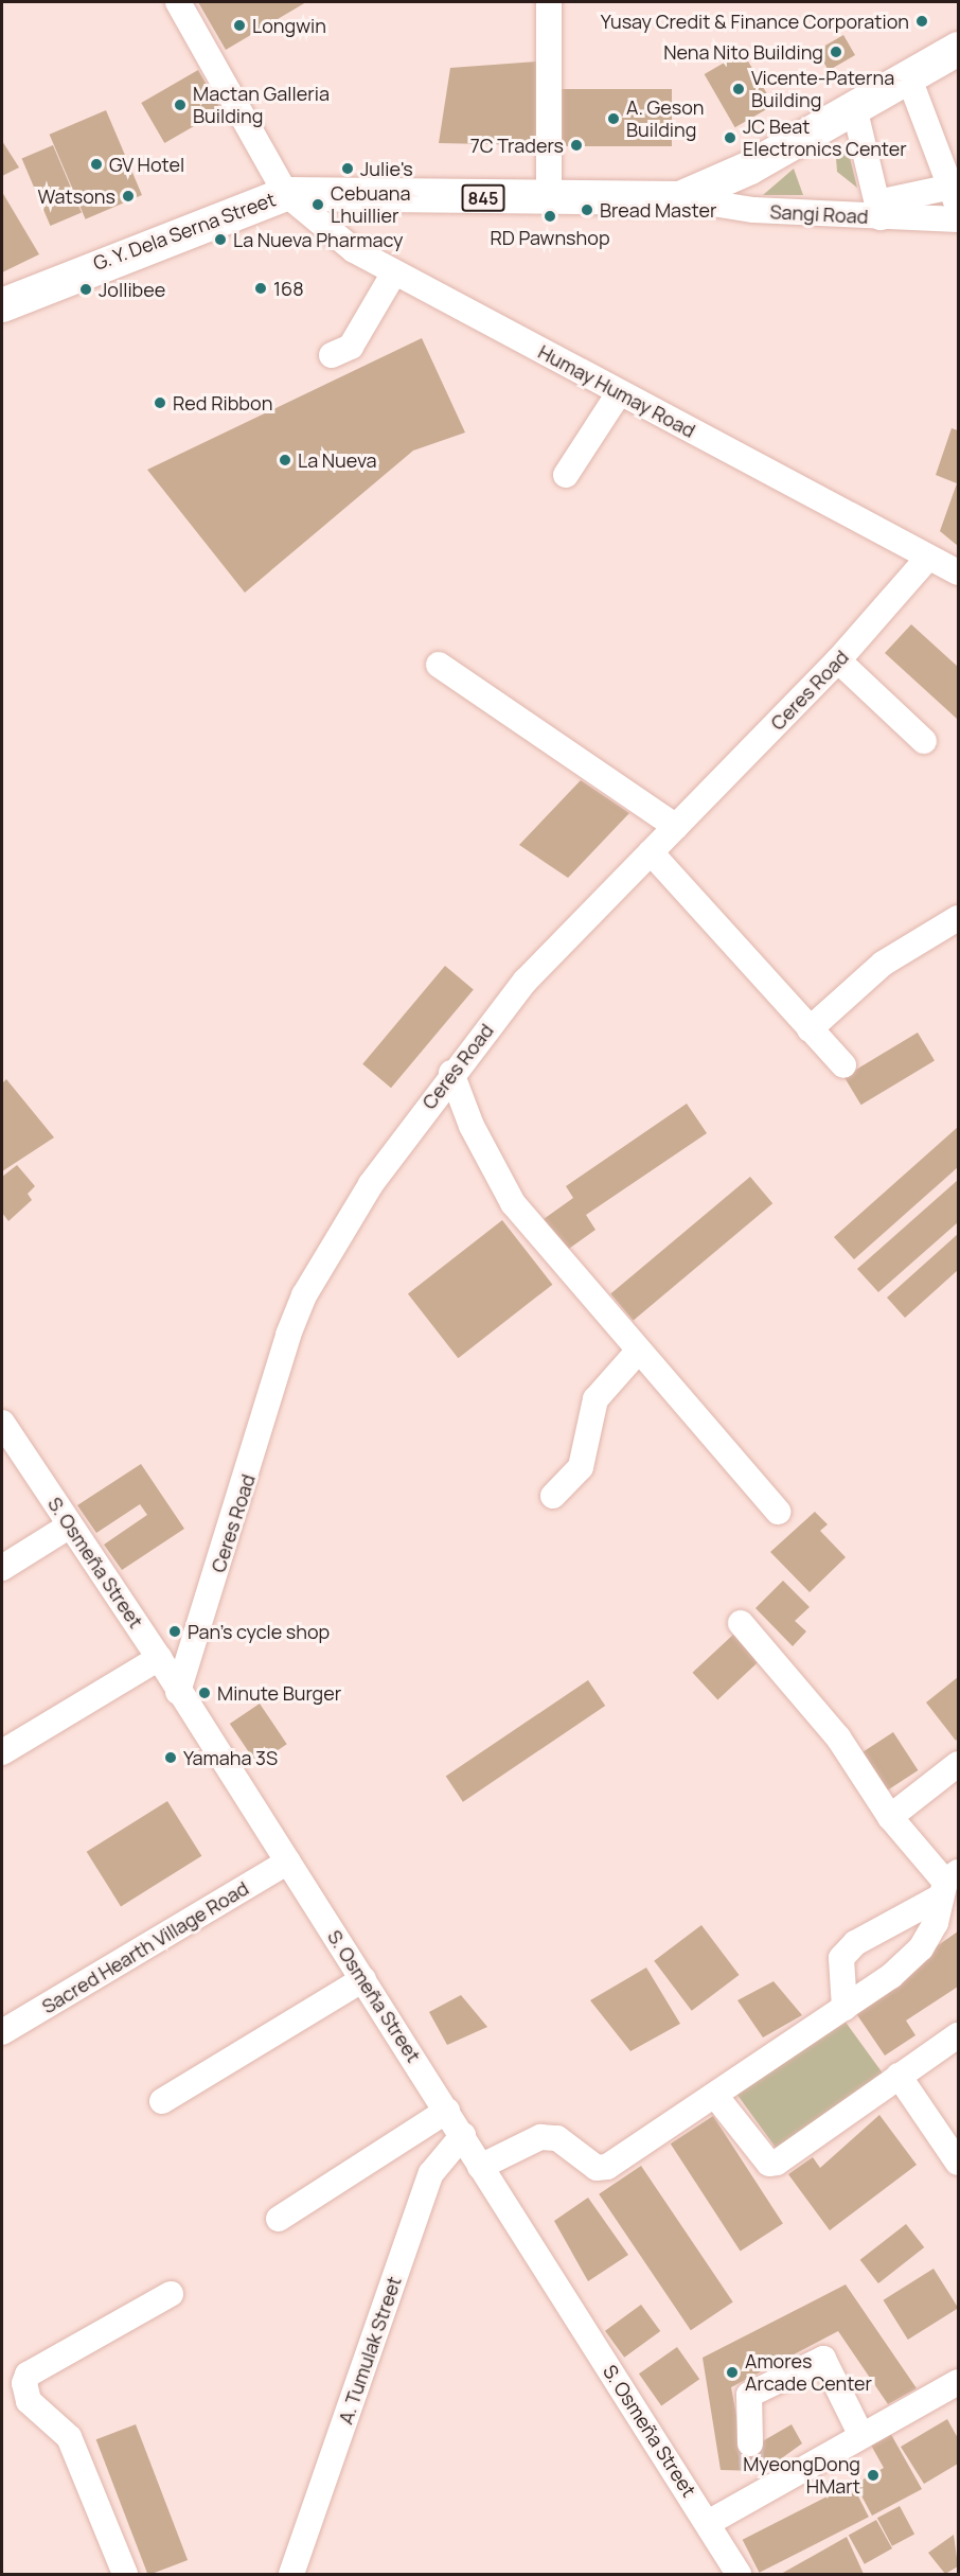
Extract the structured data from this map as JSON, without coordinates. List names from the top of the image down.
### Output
{
  "streets": {
    "main road": ["845", "G. Y. Dela Serna Street"],
    "street": [
      "Sangi Road",
      "Humay Humay Road",
      "Ceres Road",
      "S. Osmeña Street",
      "Sacred Hearth Village Road",
      "A. Tumulak Street"
    ]
  },
  "crossings": [
    ["845", "Sangi Road"],
    ["845", "G. Y. Dela Serna Street"],
    ["Sangi Road", "G. Y. Dela Serna Street"],
    ["G. Y. Dela Serna Street", "Humay Humay Road"],
    ["Humay Humay Road", "Ceres Road"],
    ["Ceres Road", "S. Osmeña Street"],
    ["S. Osmeña Street", "Sacred Hearth Village Road"],
    ["S. Osmeña Street", "A. Tumulak Street"]
  ],
  "places": [
    "Yusay Credit & Finance Corporation",
    "Longwin",
    "Nena Nito Building",
    "Vicente-Paterna Building",
    "Mactan Galleria Building",
    "A. Geson Building",
    "JC Beat Electronics Center",
    "7C Traders",
    "GV Hotel",
    "Julie's",
    "Watsons",
    "Cebuana Lhuillier",
    "Bread Master",
    "RD Pawnshop",
    "La Nueva Pharmacy",
    "168",
    "Jollibee",
    "Red Ribbon",
    "La Nueva",
    "Pan's cycle shop",
    "Minute Burger",
    "Yamaha 3S",
    "Amores Arcade Center",
    "MyeongDong HMart"
  ]
}
